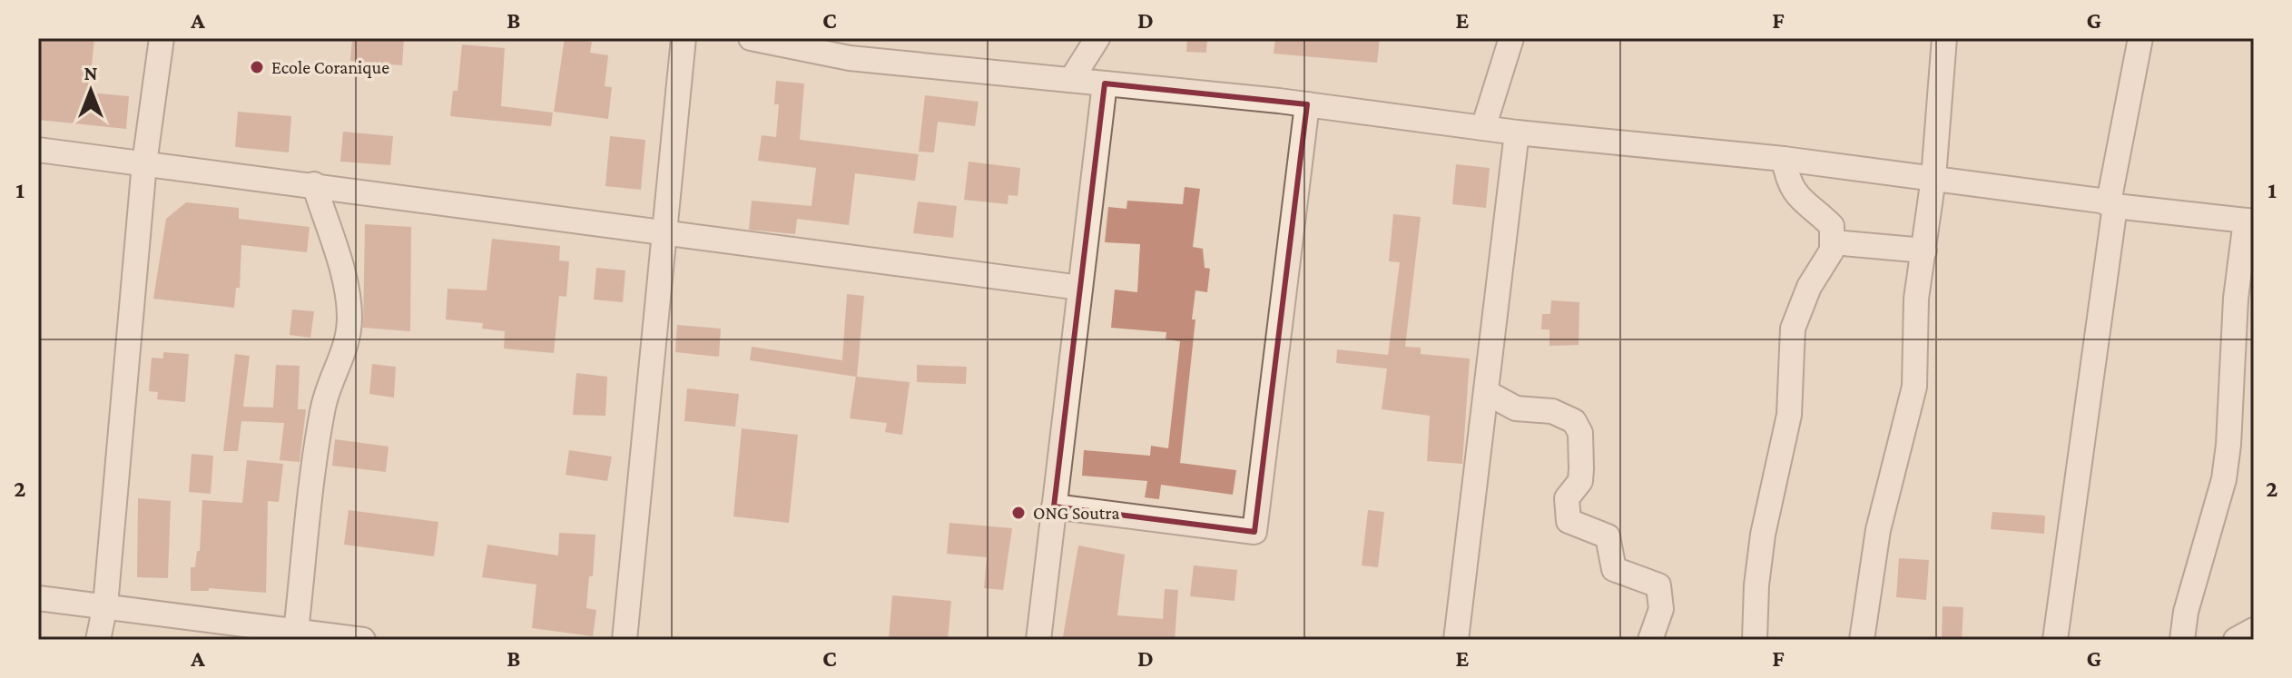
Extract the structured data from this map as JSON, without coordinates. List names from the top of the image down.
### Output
{
  "places": ["Ecole Coranique", "ONG Soutra"],
  "north": "top",
  "grid": {
    "columns": [
      "A",
      "B",
      "C",
      "D",
      "E",
      "F",
      "G"
    ],
    "rows": ["1", "2"]
  }
}
